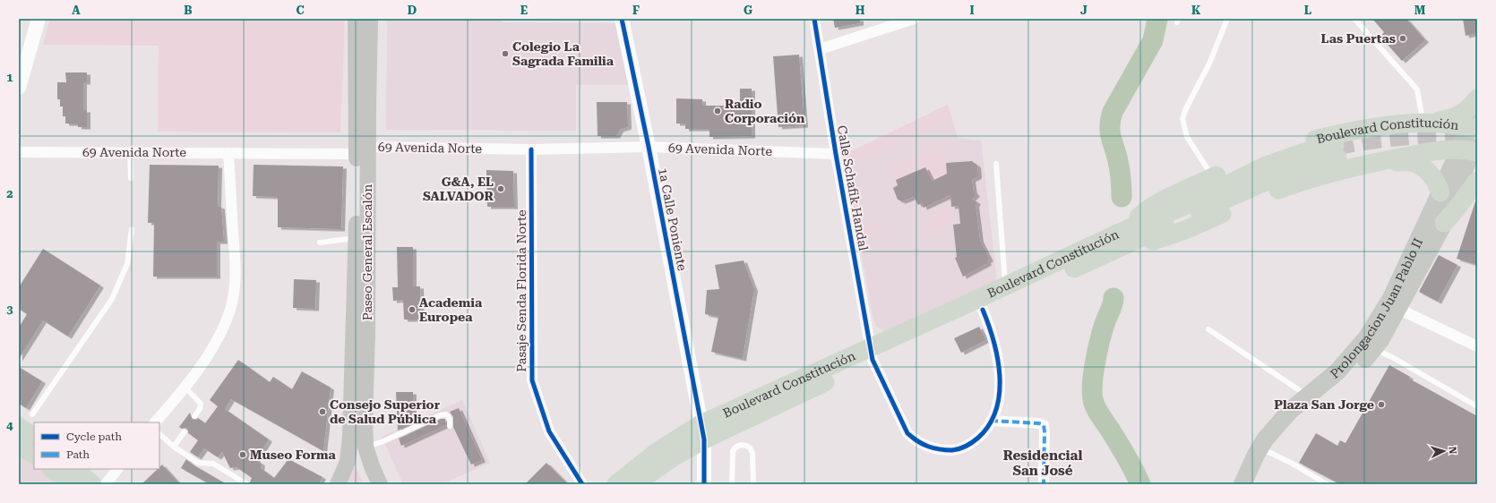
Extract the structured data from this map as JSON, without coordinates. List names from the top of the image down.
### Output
{
  "streets": {
    "highway": ["Boulevard Constitución"],
    "main road": ["Paseo General Escalón", "Prolongacion Juan Pablo II"],
    "street": [
      "69 Avenida Norte",
      "Calle Schafik Handal",
      "1a Calle Poniente",
      "Pasaje Senda Florida Norte"
    ]
  },
  "crossings": [
    ["Boulevard Constitución", "Calle Schafik Handal"],
    ["Boulevard Constitución", "1a Calle Poniente"],
    ["Boulevard Constitución", "Prolongacion Juan Pablo II"],
    ["69 Avenida Norte", "Calle Schafik Handal"],
    ["69 Avenida Norte", "1a Calle Poniente"],
    ["69 Avenida Norte", "Paseo General Escalón"],
    ["69 Avenida Norte", "Pasaje Senda Florida Norte"]
  ],
  "districts": ["Residencial San José"],
  "places": [
    "Las Puertas",
    "Colegio La Sagrada Familia",
    "Radio Corporación",
    "G&A, EL SALVADOR",
    "Academia Europea",
    "Plaza San Jorge",
    "Consejo Superior de Salud Pública",
    "Museo Forma"
  ],
  "legend": ["Cycle path", "Path"],
  "north": "right",
  "grid": {
    "columns": [
      "A",
      "B",
      "C",
      "D",
      "E",
      "F",
      "G",
      "H",
      "I",
      "J",
      "K",
      "L",
      "M"
    ],
    "rows": [
      "1",
      "2",
      "3",
      "4"
    ]
  }
}
